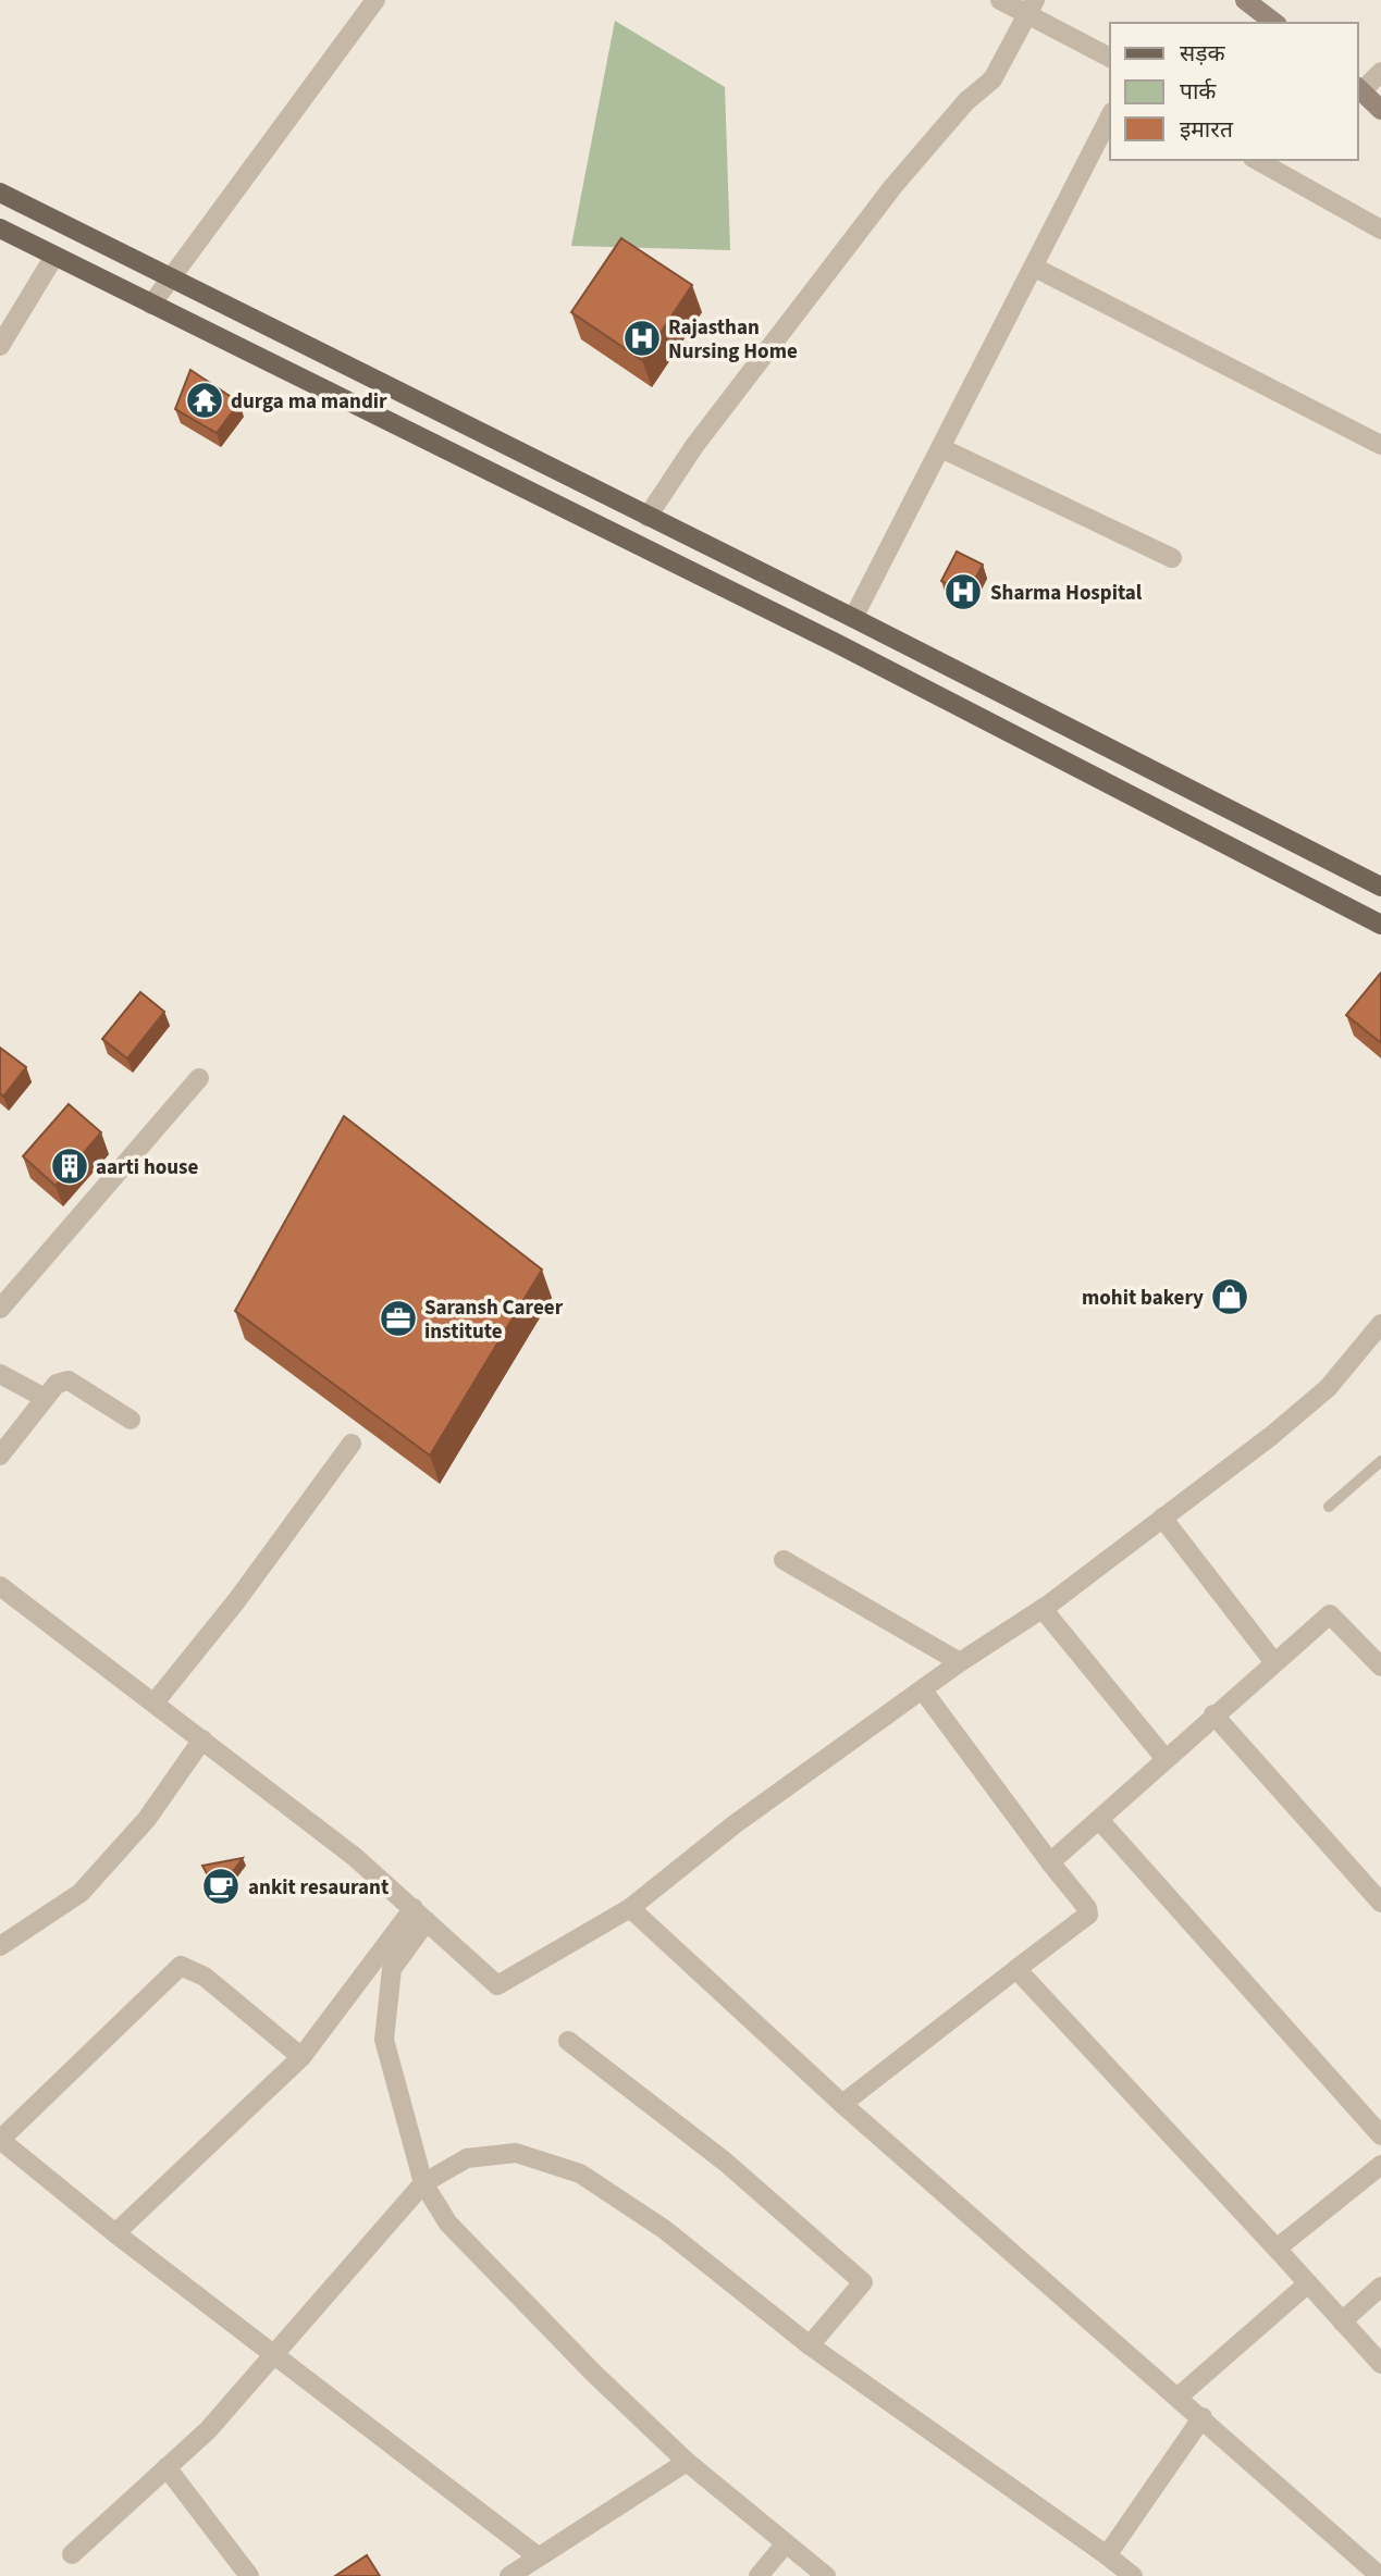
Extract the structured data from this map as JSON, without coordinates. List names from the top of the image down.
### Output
{
  "places": {
    "hospital": ["Rajasthan Nursing Home", "Sharma Hospital"],
    "temple": ["durga ma mandir"],
    "building": ["aarti house"],
    "shop": ["mohit bakery"],
    "office": ["Saransh Career institute"],
    "cafe": ["ankit resaurant"]
  },
  "legend": ["सड़क", "पार्क", "इमारत"]
}
